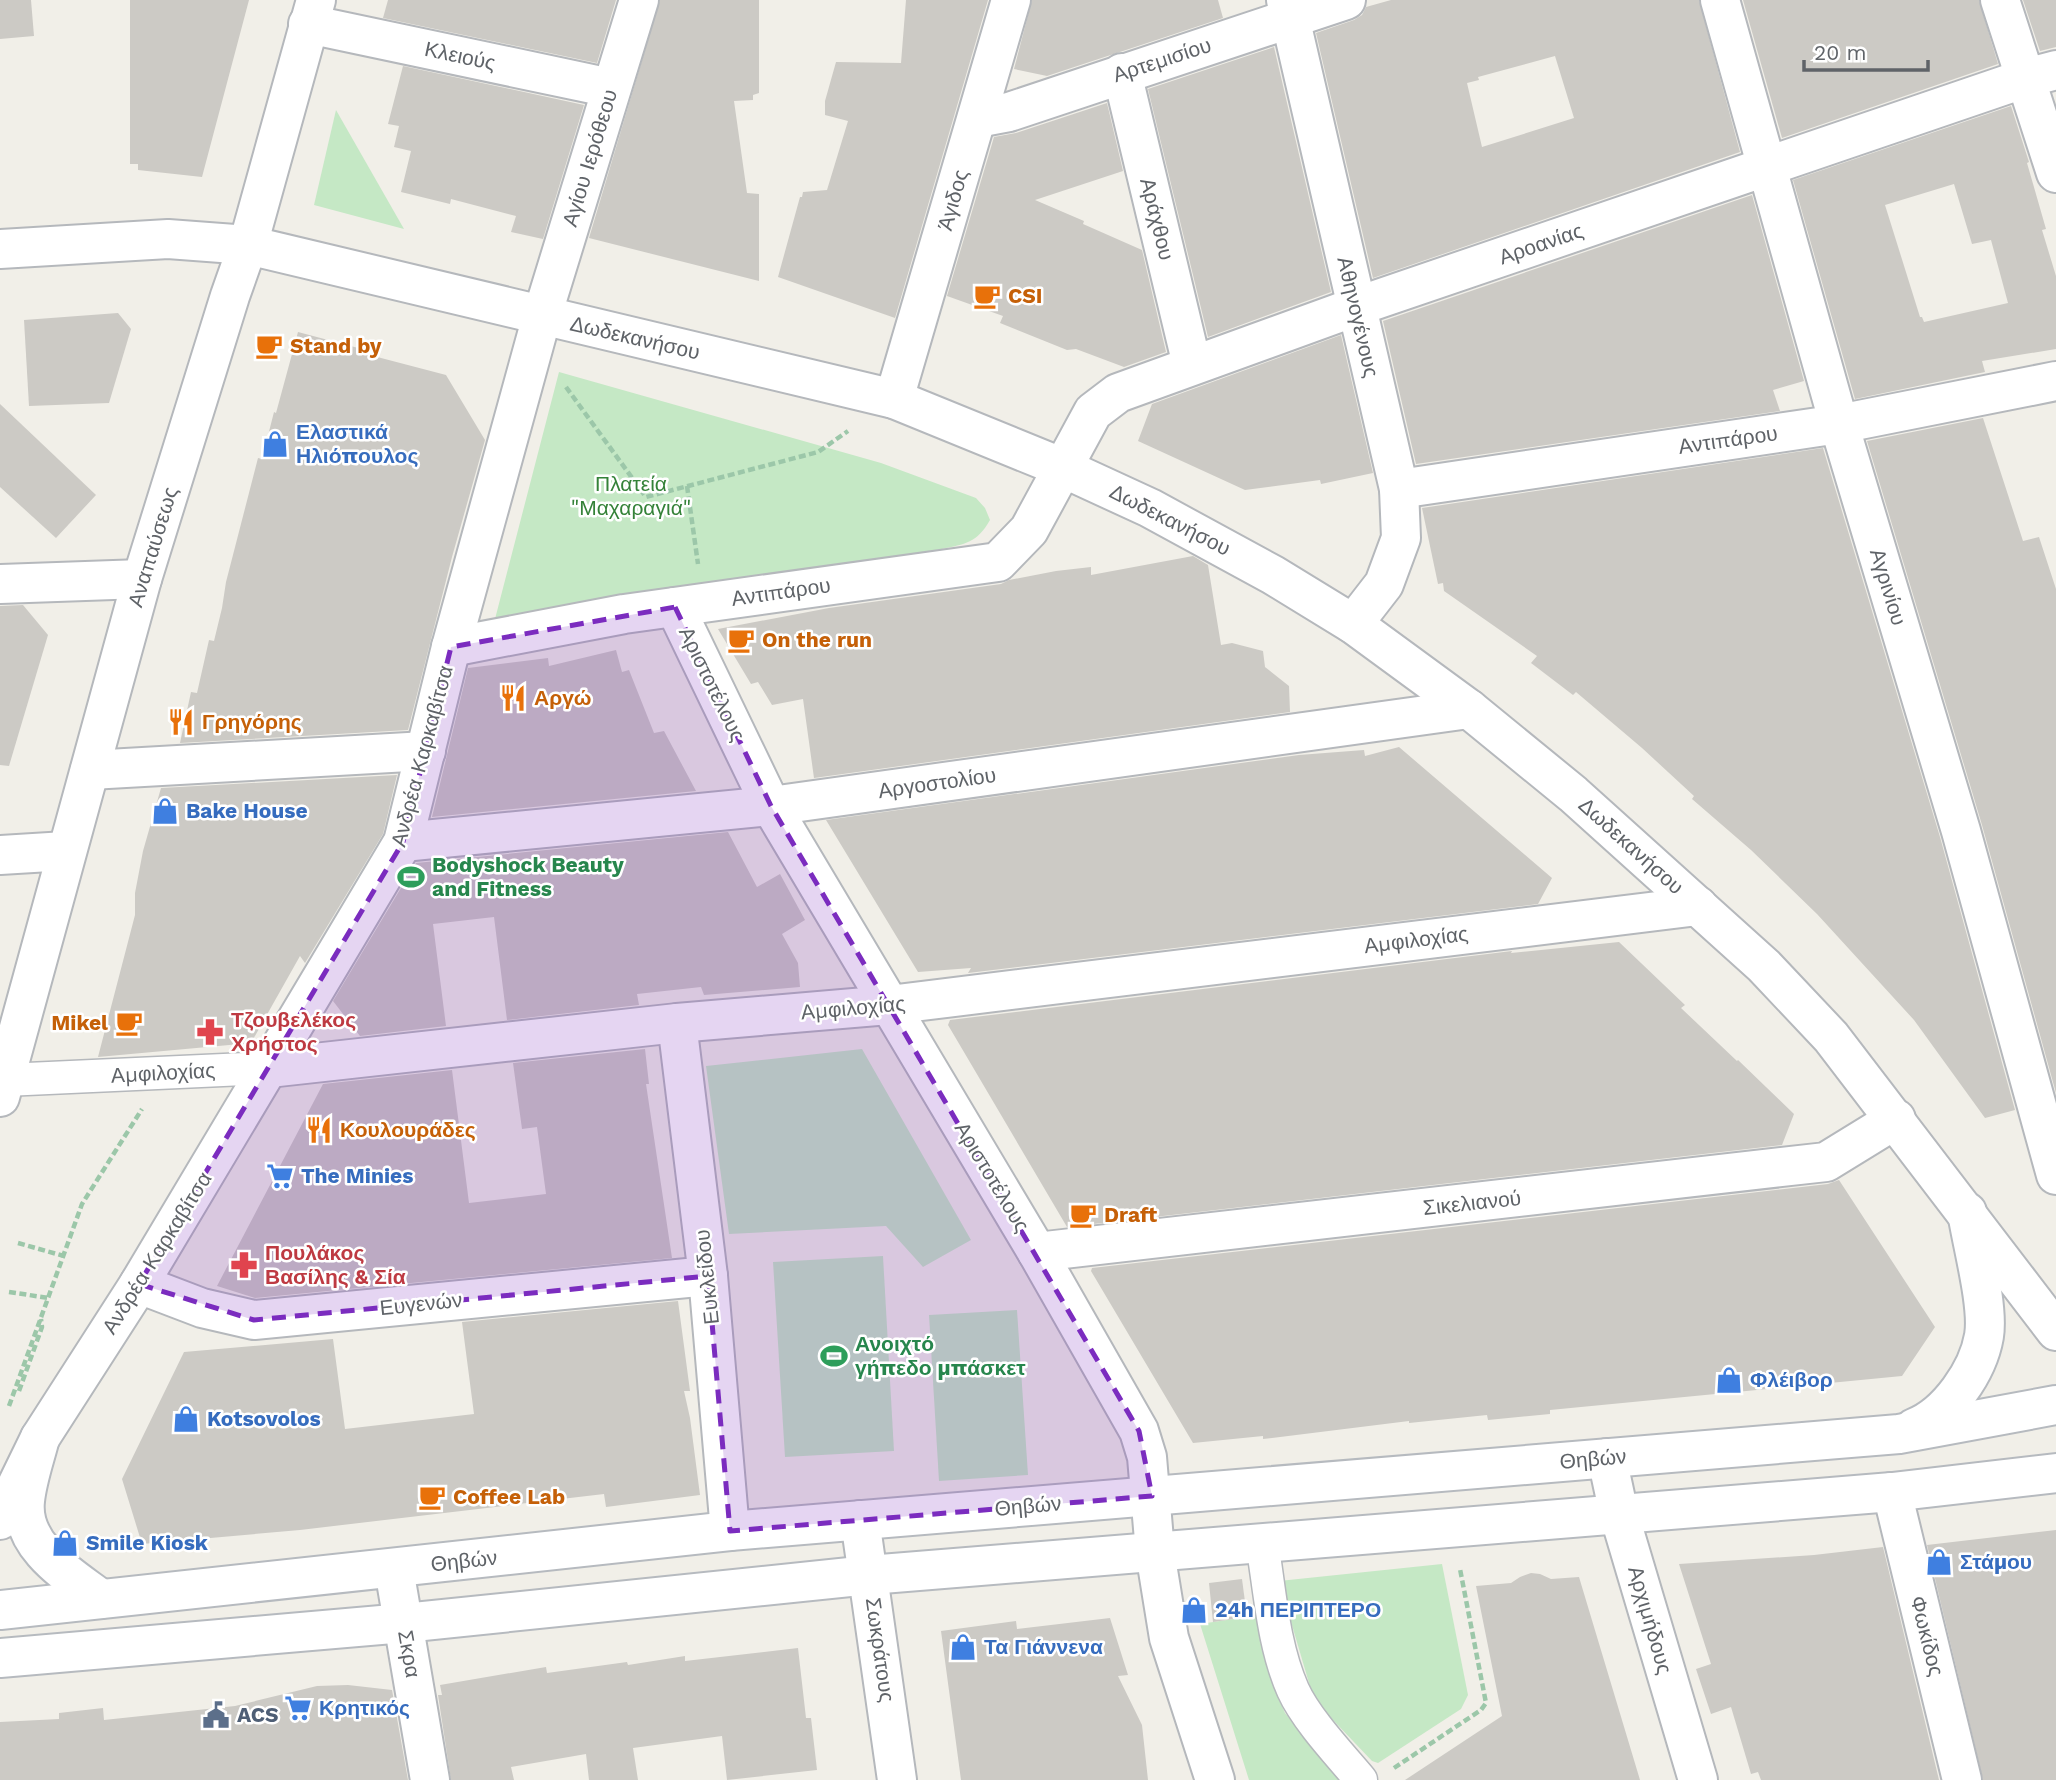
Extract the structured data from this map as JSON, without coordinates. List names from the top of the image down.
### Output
{
  "streets": {
    "street": [
      "Κλειούς",
      "Αρτεμισίου",
      "Αγίου Ιερόθεου",
      "Άγιδος",
      "Αράχθου",
      "Αροανίας",
      "Αθηνογένους",
      "Δωδεκανήσου",
      "Αντιπάρου",
      "Αναπαύσεως",
      "Αγρινίου",
      "Αριστοτέλους",
      "Ανδρέα Καρκαβίτσα",
      "Αργοστολίου",
      "Αμφιλοχίας",
      "Σικελιανού",
      "Ευκλείδου",
      "Ευγενών",
      "Θηβών",
      "Αρχιμήδους",
      "Φωκίδος",
      "Σωκράτους",
      "Σκρα"
    ]
  },
  "crossings": [
    ["Κλειούς", "Αγίου Ιερόθεου"],
    ["Κλειούς", "Αναπαύσεως"],
    ["Αρτεμισίου", "Άγιδος"],
    ["Αρτεμισίου", "Αράχθου"],
    ["Αρτεμισίου", "Αθηνογένους"],
    ["Αγίου Ιερόθεου", "Δωδεκανήσου"],
    ["Αγίου Ιερόθεου", "Ανδρέα Καρκαβίτσα"],
    ["Άγιδος", "Δωδεκανήσου"],
    ["Αράχθου", "Αροανίας"],
    ["Αροανίας", "Αθηνογένους"],
    ["Αροανίας", "Δωδεκανήσου"],
    ["Αροανίας", "Αντιπάρου"],
    ["Αροανίας", "Αγρινίου"],
    ["Αθηνογένους", "Δωδεκανήσου"],
    ["Αθηνογένους", "Αντιπάρου"],
    ["Δωδεκανήσου", "Αντιπάρου"],
    ["Δωδεκανήσου", "Αναπαύσεως"],
    ["Δωδεκανήσου", "Ανδρέα Καρκαβίτσα"],
    ["Δωδεκανήσου", "Αργοστολίου"],
    ["Δωδεκανήσου", "Αμφιλοχίας"],
    ["Δωδεκανήσου", "Σικελιανού"],
    ["Αντιπάρου", "Αγρινίου"],
    ["Αντιπάρου", "Αριστοτέλους"],
    ["Αντιπάρου", "Ανδρέα Καρκαβίτσα"],
    ["Αναπαύσεως", "Αμφιλοχίας"],
    ["Αριστοτέλους", "Αργοστολίου"],
    ["Αριστοτέλους", "Αμφιλοχίας"],
    ["Αριστοτέλους", "Σικελιανού"],
    ["Αριστοτέλους", "Θηβών"],
    ["Ανδρέα Καρκαβίτσα", "Αργοστολίου"],
    ["Ανδρέα Καρκαβίτσα", "Αμφιλοχίας"],
    ["Ανδρέα Καρκαβίτσα", "Ευγενών"],
    ["Αμφιλοχίας", "Ευκλείδου"],
    ["Ευκλείδου", "Ευγενών"],
    ["Ευκλείδου", "Θηβών"],
    ["Θηβών", "Αρχιμήδους"],
    ["Θηβών", "Σωκράτους"],
    ["Θηβών", "Σκρα"]
  ],
  "parks": ["Πλατεία \"Μαχαραγιά\""],
  "places": {
    "cafe": [
      "CSI",
      "Stand by",
      "On the run",
      "Mikel",
      "Draft",
      "Coffee Lab"
    ],
    "shop": [
      "Ελαστικά Ηλιόπουλος",
      "Bake House",
      "Φλέιβορ",
      "Kotsovolos",
      "Smile Kiosk",
      "Στάμου",
      "24h ΠΕΡΙΠΤΕΡΟ",
      "Τα Γιάννενα"
    ],
    "restaurant": ["Αργώ", "Γρηγόρης", "Κουλουράδες"],
    "sports": ["Bodyshock Beauty and Fitness", "Ανοιχτό γήπεδο μπάσκετ"],
    "pharmacy": ["Τζουβελέκος Χρήστος", "Πουλάκος Βασίλης & Σία"],
    "supermarket": ["The Minies", "Κρητικός"],
    "public building": ["ACS"]
  },
  "scale_bar": "20 m"
}
